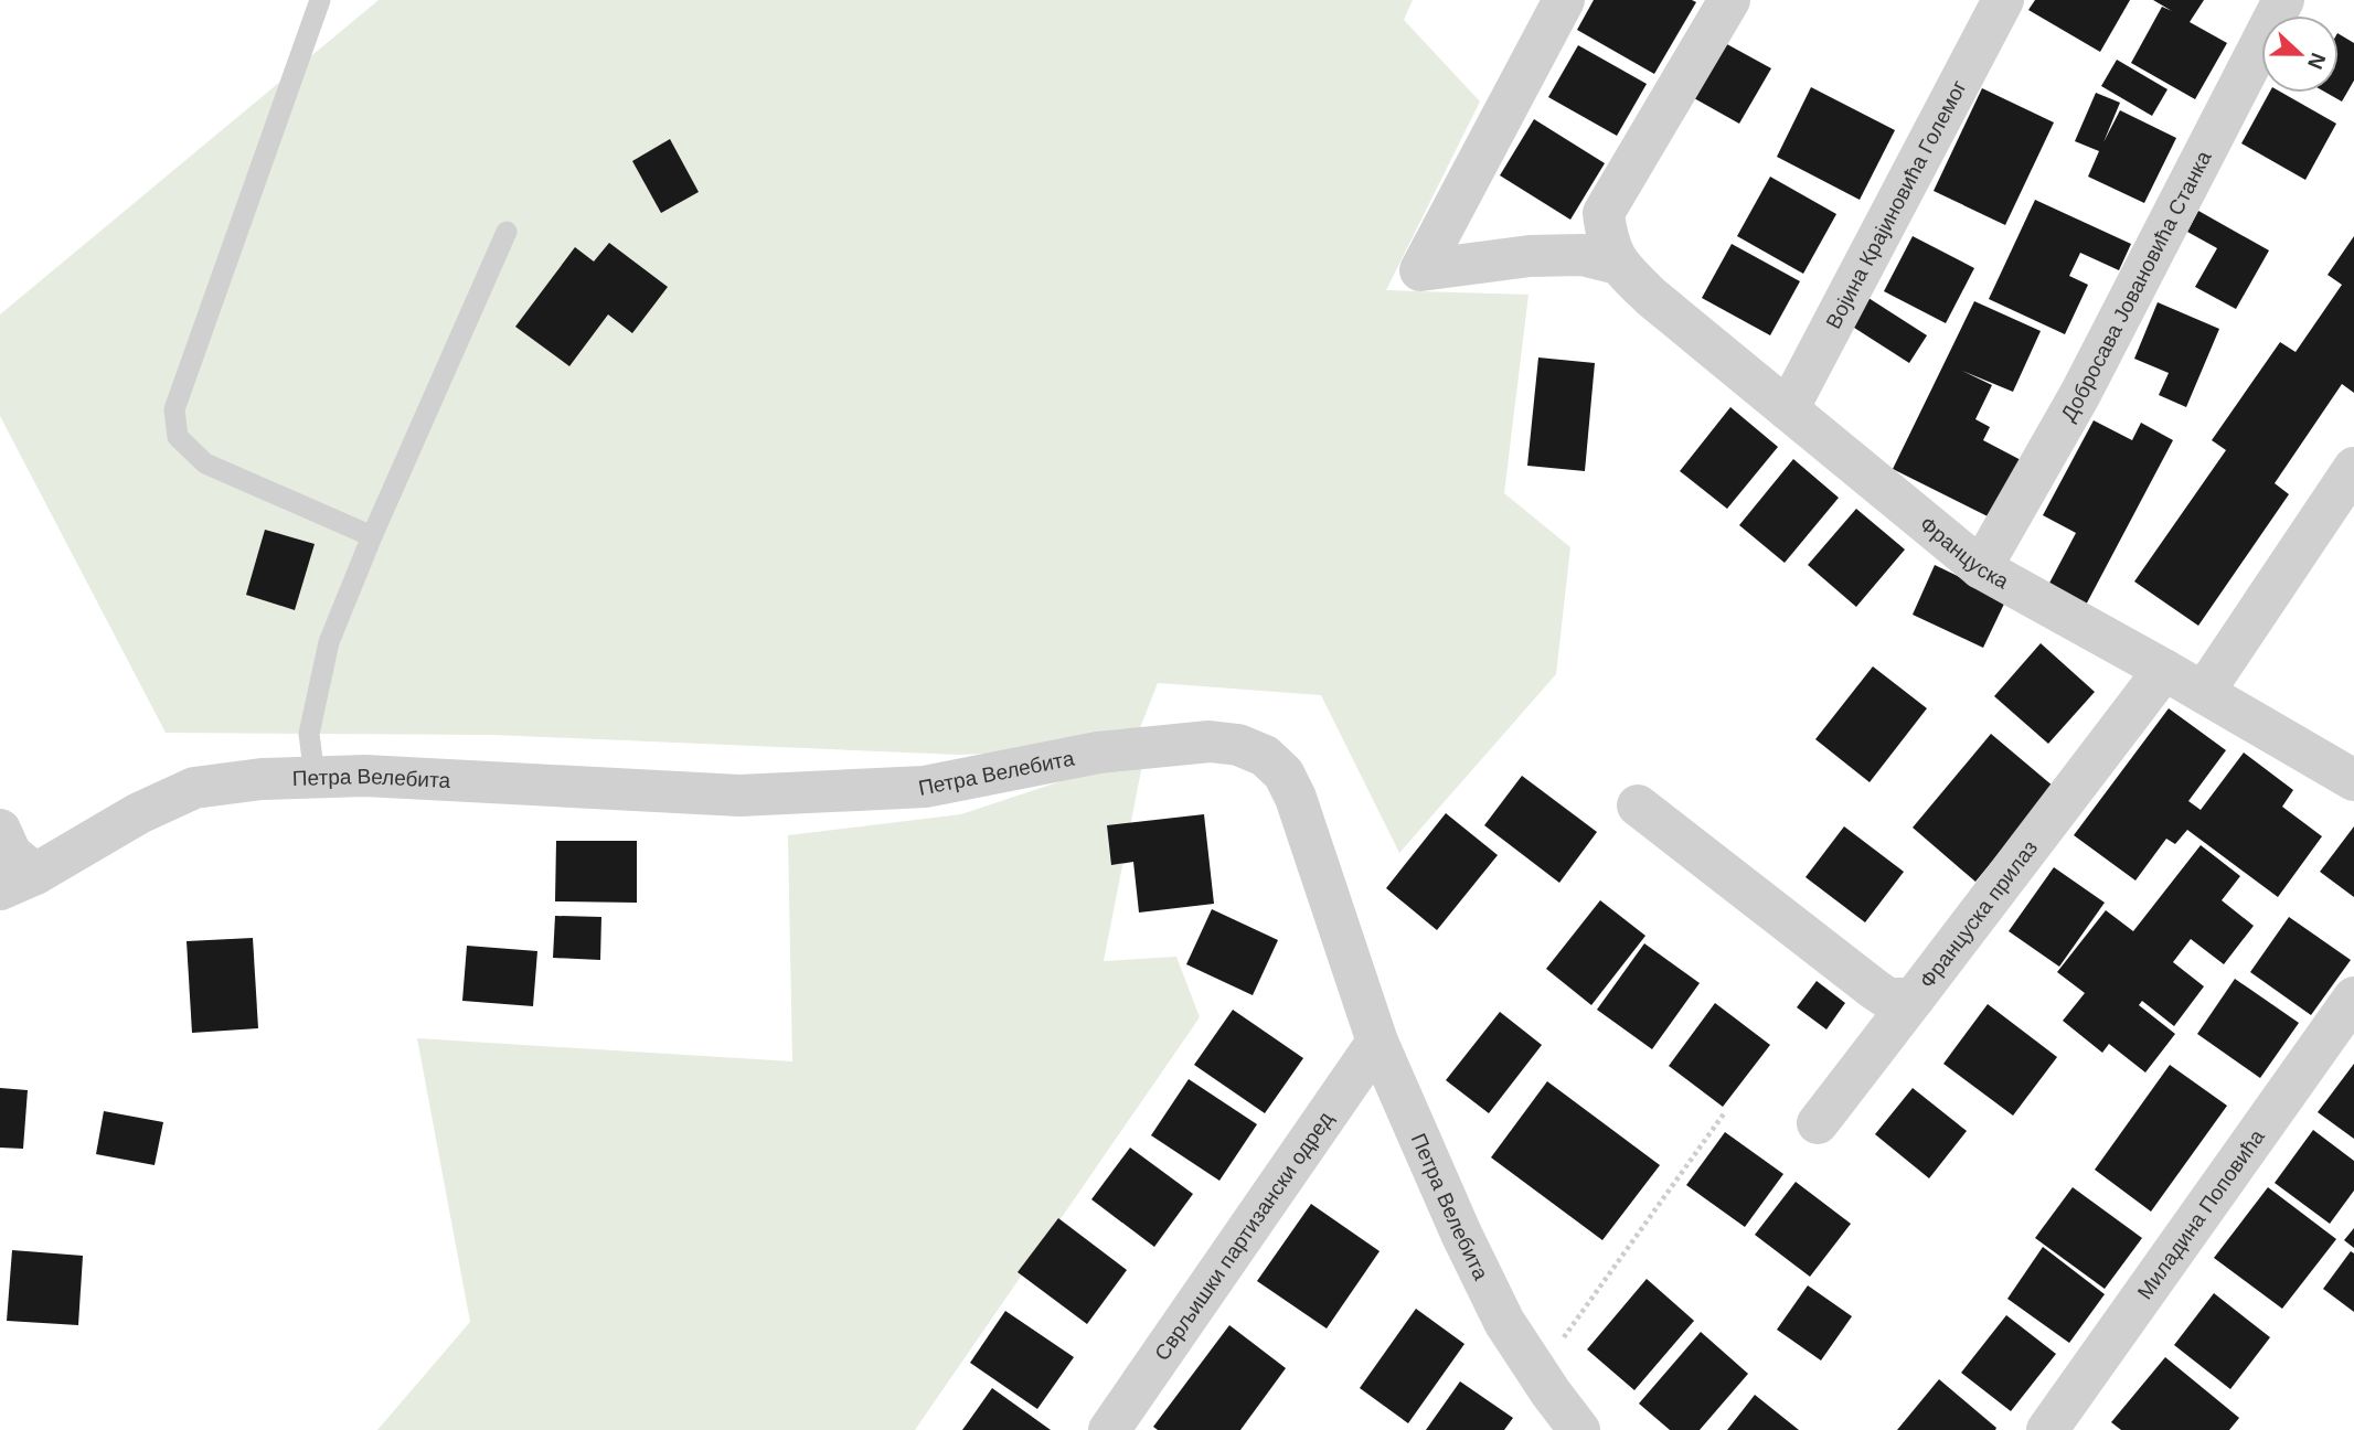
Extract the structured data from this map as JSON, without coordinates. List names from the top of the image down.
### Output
{
  "streets": {
    "street": [
      "Војина Крајиновића Големог",
      "Добросава Јовановића Станка",
      "Француска",
      "Петра Велебита",
      "Француска прилаз",
      "Миладина Поповића",
      "Сврљишки партизански одред"
    ]
  },
  "crossings": [
    ["Војина Крајиновића Големог", "Француска"],
    ["Добросава Јовановића Станка", "Француска"],
    ["Француска", "Француска прилаз"],
    ["Петра Велебита", "Сврљишки партизански одред"]
  ],
  "north": "right"
}
